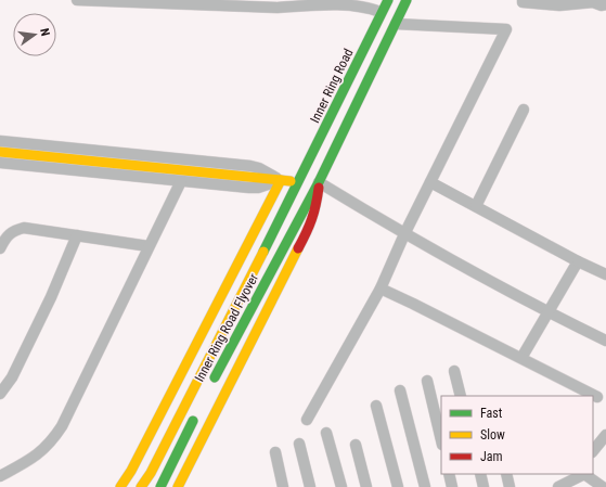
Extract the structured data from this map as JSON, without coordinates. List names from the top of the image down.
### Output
{
  "streets": {
    "main road": ["Inner Ring Road", "Inner Ring Road Flyover"]
  },
  "crossings": [
    ["Inner Ring Road", "Inner Ring Road Flyover"]
  ],
  "legend": ["Fast", "Slow", "Jam"],
  "north": "right"
}
